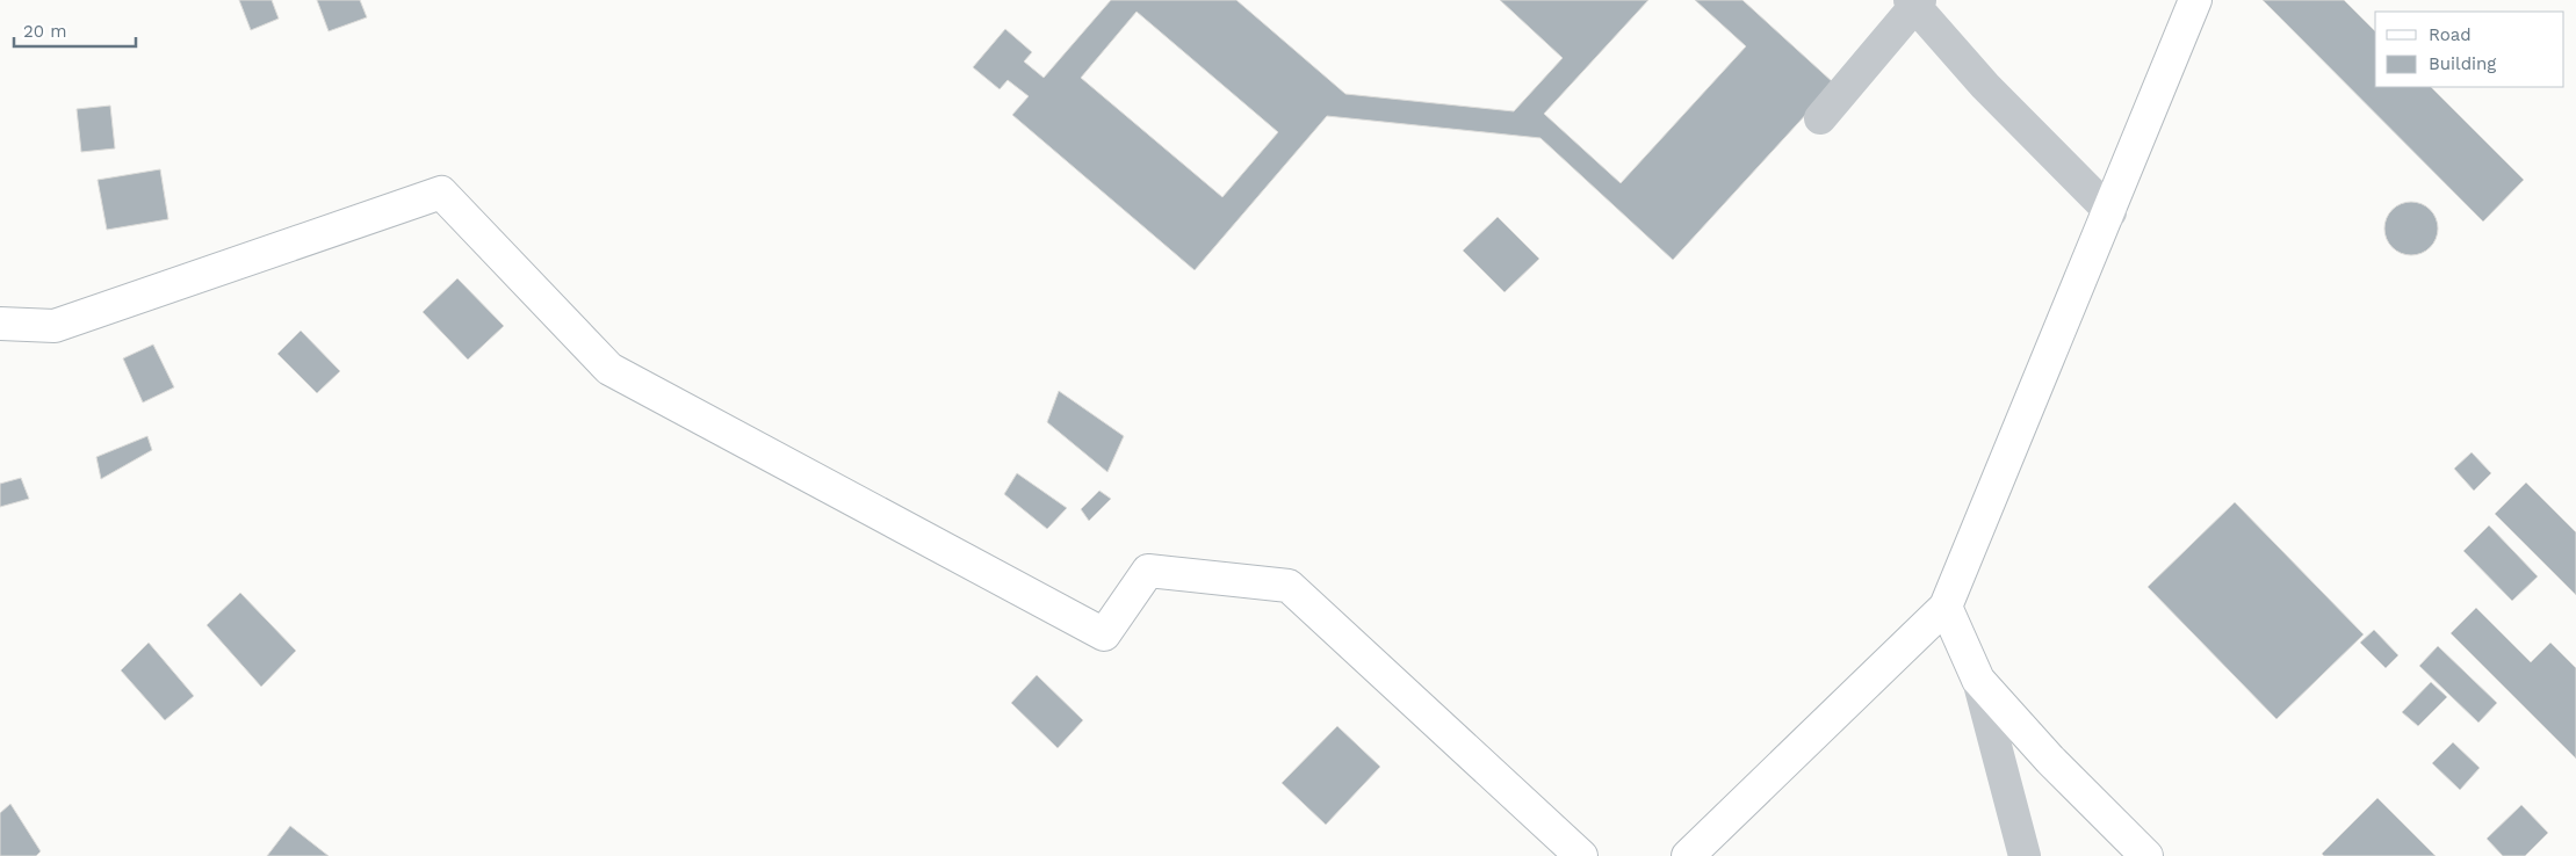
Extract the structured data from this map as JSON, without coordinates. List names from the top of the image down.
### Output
{
  "legend": ["Road", "Building"],
  "scale_bar": "20 m"
}
